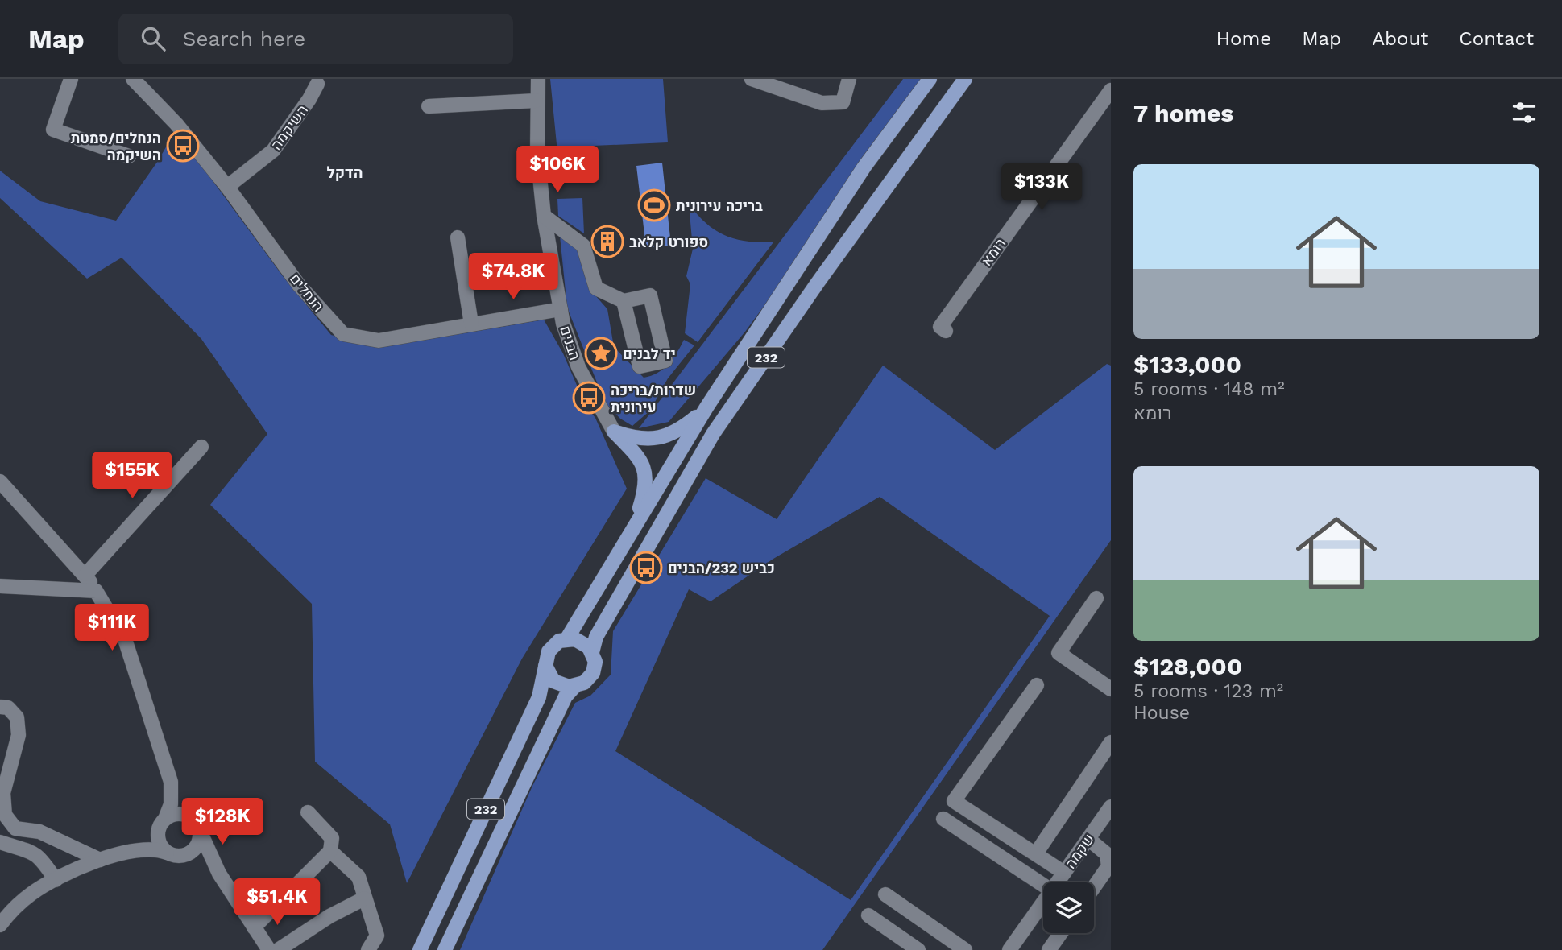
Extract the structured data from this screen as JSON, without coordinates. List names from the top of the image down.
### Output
{
  "streets": {
    "main road": ["232"],
    "street": [
      "השיקמה",
      "רומא",
      "הנחלים",
      "הבנים",
      "שקמה"
    ]
  },
  "crossings": [
    ["השיקמה", "הנחלים"],
    ["הנחלים", "הבנים"]
  ],
  "districts": ["הדקל"],
  "places": {
    "bus stop": ["הנחלים/סמטת השיקמה", "שדרות/בריכה עירונית", "כביש 232/הבנים"],
    "sports": ["בריכה עירונית"],
    "building": ["ספורט קלאב"],
    "place": ["יד לבנים"]
  },
  "page": {
    "header": "Map",
    "search": "Search here",
    "nav": [
      "Home",
      "Map",
      "About",
      "Contact"
    ],
    "heading": "7 homes",
    "price": [
      "$106K",
      "$133K",
      "$74.8K",
      "$155K",
      "$111K",
      "$128K",
      "$51.4K"
    ],
    "list": [
      {
        "name": "$133,000",
        "note": "5 rooms · 148 m² · רומא"
      },
      {
        "name": "$128,000",
        "note": "5 rooms · 123 m² · House"
      }
    ]
  }
}
